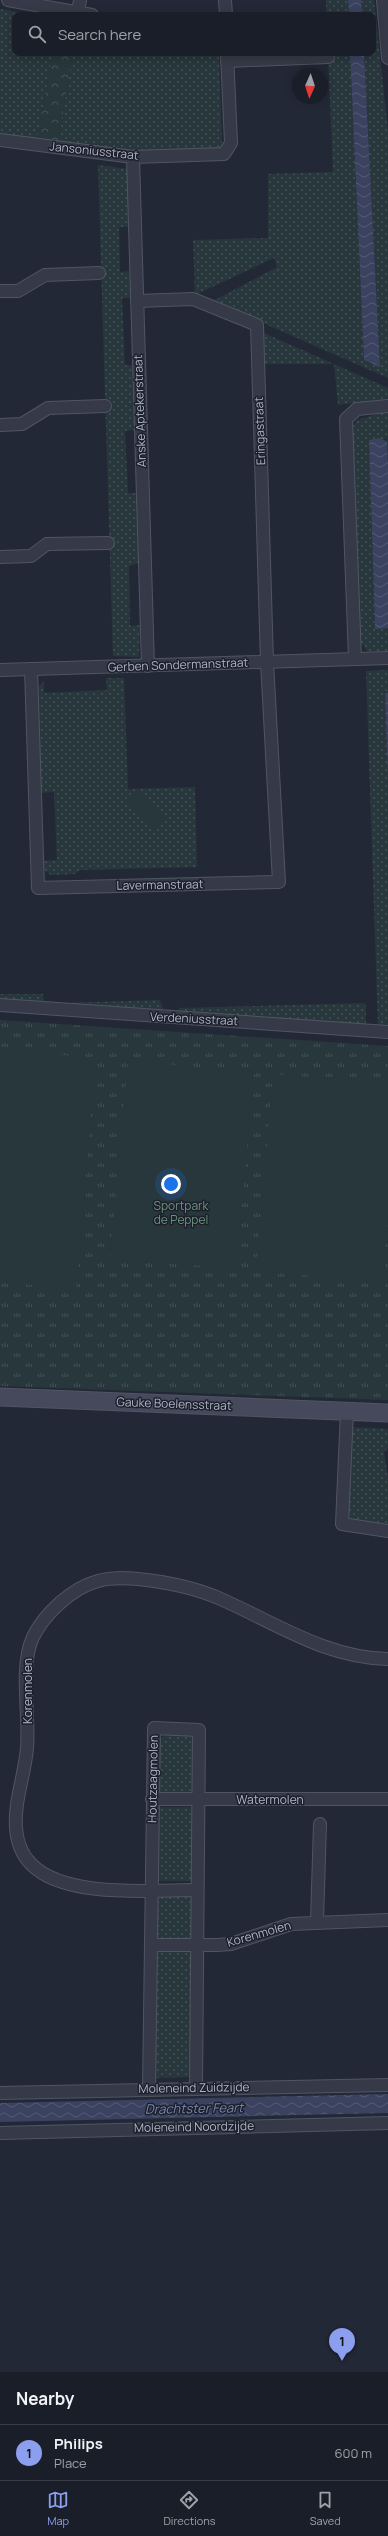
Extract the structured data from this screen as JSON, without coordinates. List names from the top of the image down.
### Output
{
  "streets": {
    "main road": ["Gauke Boelensstraat"],
    "street": [
      "Jansoniusstraat",
      "Anske Aptekerstraat",
      "Eringastraat",
      "Gerben Sondermanstraat",
      "Lavermanstraat",
      "Verdeniusstraat",
      "Korenmolen",
      "Houtzaagmolen",
      "Watermolen",
      "Moleneind Zuidzijde",
      "Moleneind Noordzijde"
    ]
  },
  "crossings": [
    ["Jansoniusstraat", "Anske Aptekerstraat"],
    ["Anske Aptekerstraat", "Eringastraat"],
    ["Anske Aptekerstraat", "Gerben Sondermanstraat"],
    ["Eringastraat", "Gerben Sondermanstraat"],
    ["Eringastraat", "Lavermanstraat"],
    ["Gerben Sondermanstraat", "Lavermanstraat"],
    ["Korenmolen", "Houtzaagmolen"],
    ["Houtzaagmolen", "Watermolen"],
    ["Houtzaagmolen", "Moleneind Zuidzijde"]
  ],
  "water": ["Drachtster Feart"],
  "parks": ["Sportpark de Peppel"],
  "north": "bottom",
  "page": {
    "search": "Search here",
    "pins": "1",
    "heading": "Nearby",
    "list": [
      {
        "mark": "1",
        "name": "Philips",
        "note": "Place",
        "value": "600 m"
      }
    ],
    "nav": ["Map", "Directions", "Saved"]
  }
}
